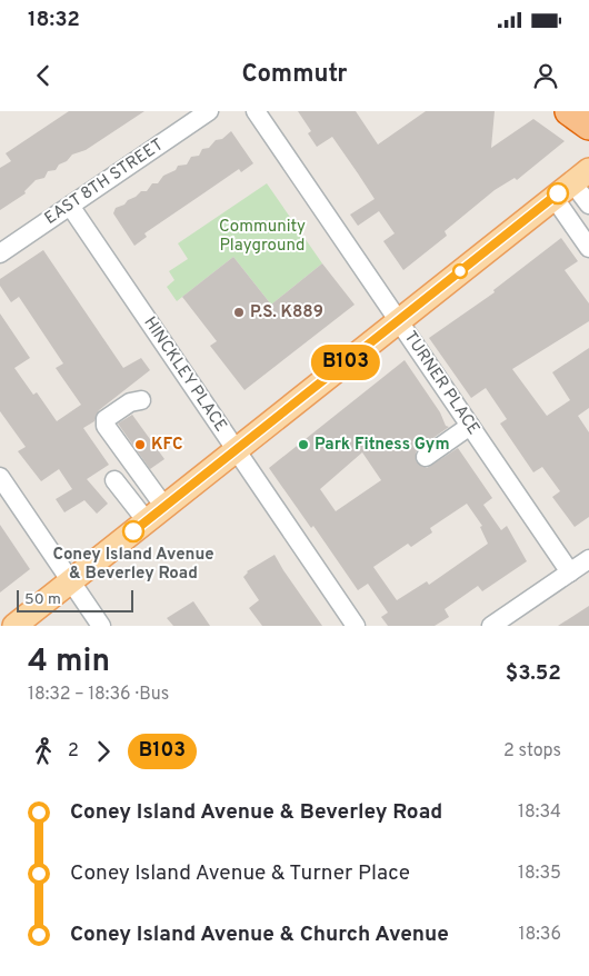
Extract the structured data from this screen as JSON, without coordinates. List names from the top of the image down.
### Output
{
  "streets": {
    "street": ["EAST 8TH STREET", "HINCKLEY PLACE", "TURNER PLACE"]
  },
  "crossings": [
    ["EAST 8TH STREET", "HINCKLEY PLACE"]
  ],
  "parks": ["Community Playground"],
  "places": [
    "P.S. K889",
    "KFC",
    "Park Fitness Gym",
    "Coney Island Avenue & Beverley Road"
  ],
  "lines": ["bus line B103"],
  "scale_bar": "50 m",
  "page": {
    "status": "18:32",
    "header": "Commutr",
    "on_map": "B103",
    "scale": "50 m",
    "heading": ["4 min", "18:32 – 18:36 · Bus", "$3.52"],
    "legs": ["2", "B103", "2 stops"],
    "list": [
      {
        "name": "Coney Island Avenue & Beverley Road",
        "value": "18:34"
      },
      {
        "name": "Coney Island Avenue & Turner Place",
        "value": "18:35"
      },
      {
        "name": "Coney Island Avenue & Church Avenue",
        "value": "18:36"
      }
    ]
  }
}
